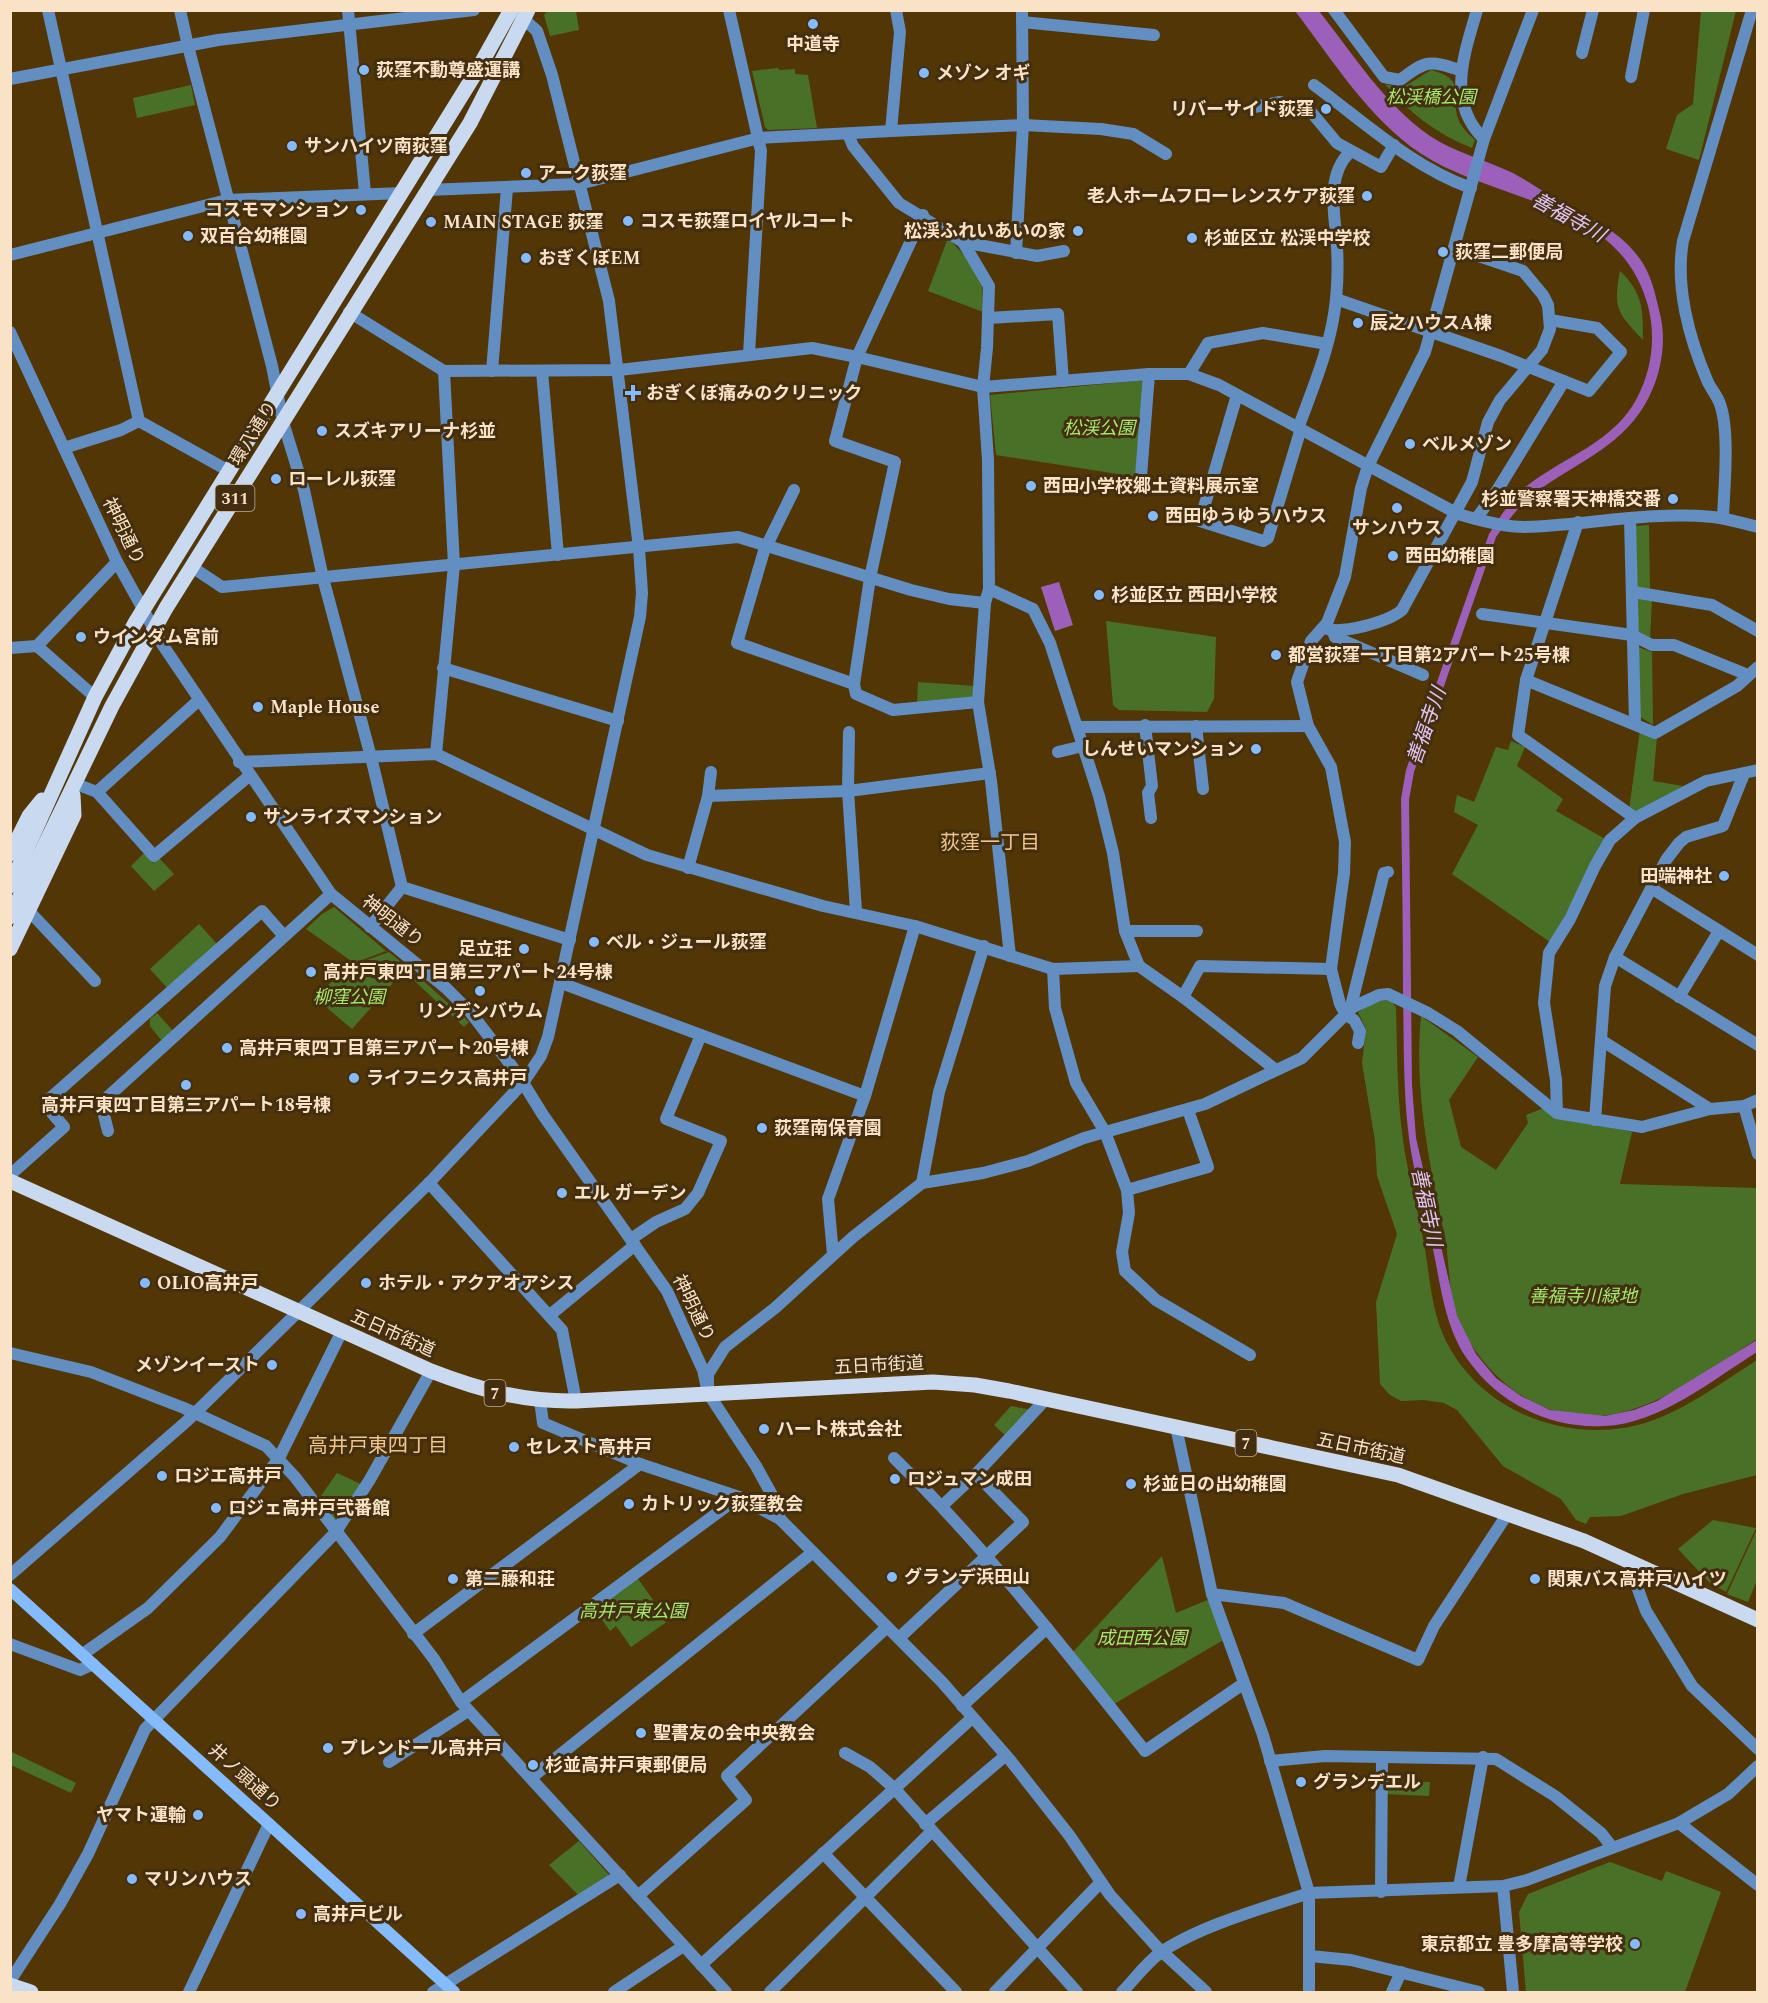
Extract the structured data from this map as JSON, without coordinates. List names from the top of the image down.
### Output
{
  "streets": {
    "main road": [
      "環八通り",
      "311",
      "五日市街道",
      "7",
      "井ノ頭通り"
    ],
    "street": ["神明通り"]
  },
  "crossings": [
    ["環八通り", "神明通り"],
    ["神明通り", "五日市街道"]
  ],
  "districts": ["荻窪一丁目", "高井戸東四丁目"],
  "water": ["善福寺川"],
  "parks": [
    "松渓橋公園",
    "松渓公園",
    "柳窪公園",
    "善福寺川緑地",
    "高井戸東公園",
    "成田西公園"
  ],
  "places": {
    "other": [
      "中道寺",
      "荻窪不動尊盛運講",
      "メゾン オギ",
      "リバーサイド荻窪",
      "サンハイツ南荻窪",
      "アーク荻窪",
      "老人ホームフローレンスケア荻窪",
      "コスモマンション",
      "コスモ荻窪ロイヤルコート",
      "MAIN STAGE 荻窪",
      "松渓ふれいあいの家",
      "双百合幼稚園",
      "杉並区立 松渓中学校",
      "荻窪二郵便局",
      "おぎくぼEM",
      "辰之ハウスA棟",
      "スズキアリーナ杉並",
      "ベルメゾン",
      "ローレル荻窪",
      "西田小学校郷土資料展示室",
      "杉並警察署天神橋交番",
      "サンハウス",
      "西田ゆうゆうハウス",
      "西田幼稚園",
      "杉並区立 西田小学校",
      "ウインダム宮前",
      "都営荻窪一丁目第2アパート25号棟",
      "Maple House",
      "しんせいマンション",
      "サンライズマンション",
      "田端神社",
      "ベル・ジュール荻窪",
      "足立荘",
      "高井戸東四丁目第三アパート24号棟",
      "リンデンバウム",
      "高井戸東四丁目第三アパート20号棟",
      "ライフニクス高井戸",
      "高井戸東四丁目第三アパート18号棟",
      "荻窪南保育園",
      "エル ガーデン",
      "OLIO高井戸",
      "ホテル・アクアオアシス",
      "メゾンイースト",
      "ハート株式会社",
      "セレスト高井戸",
      "ロジエ高井戸",
      "ロジュマン成田",
      "杉並日の出幼稚園",
      "カトリック荻窪教会",
      "ロジェ高井戸弐番館",
      "グランデ浜田山",
      "第二藤和荘",
      "関東バス高井戸ハイツ",
      "聖書友の会中央教会",
      "プレンドール高井戸",
      "杉並高井戸東郵便局",
      "グランデエル",
      "ヤマト運輸",
      "マリンハウス",
      "高井戸ビル",
      "東京都立 豊多摩高等学校"
    ],
    "health": ["おぎくぼ痛みのクリニック"]
  }
}
